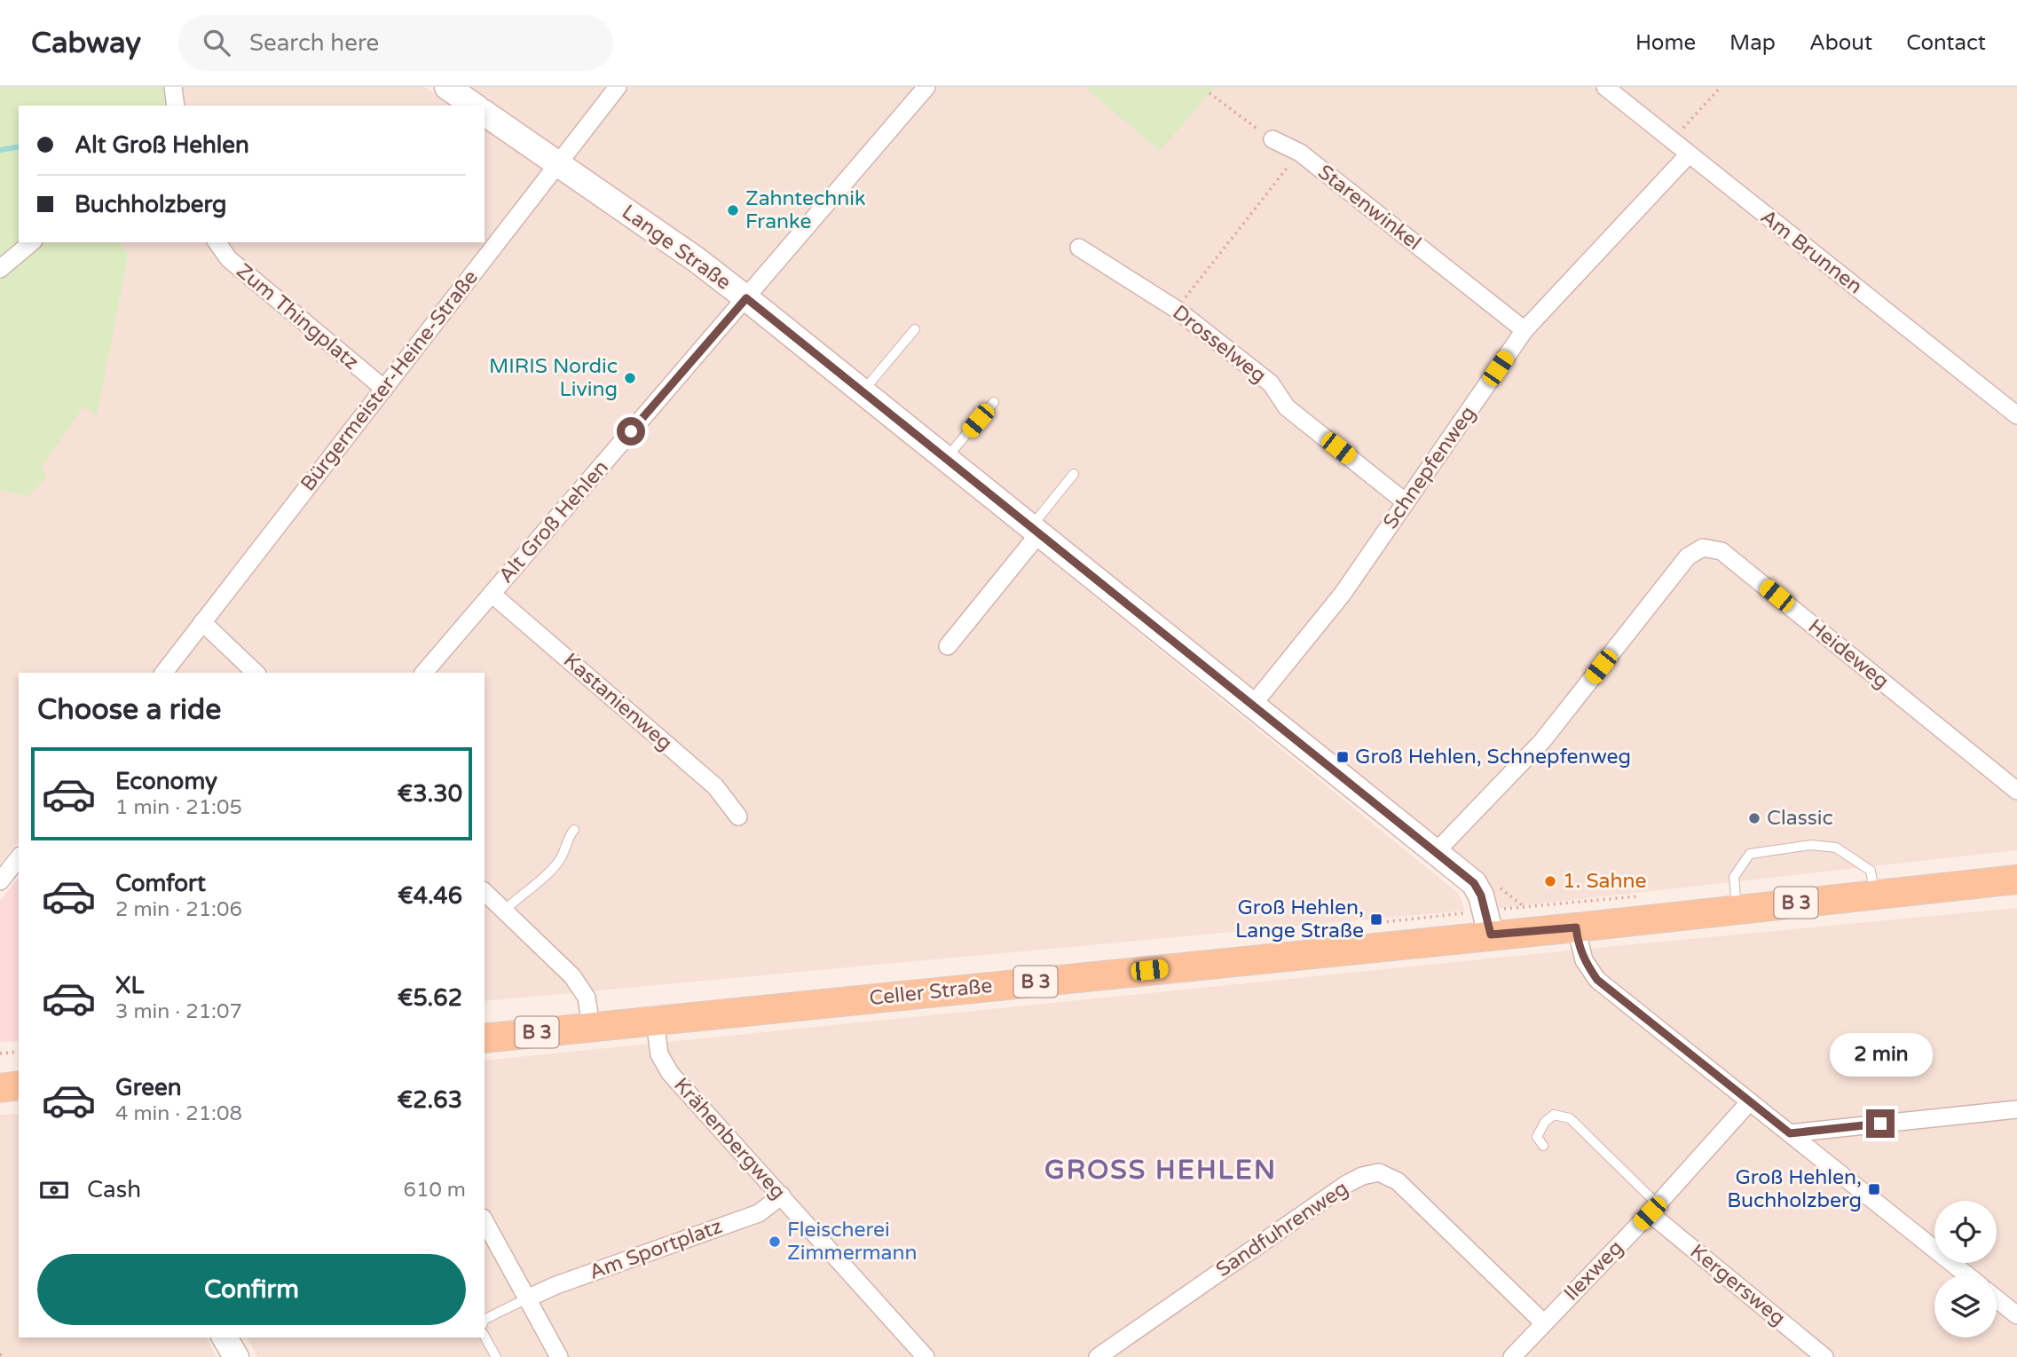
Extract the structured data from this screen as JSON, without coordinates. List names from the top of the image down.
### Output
{
  "streets": {
    "main road": ["Lange Straße", "B 3", "Celler Straße"],
    "street": [
      "Starenwinkel",
      "Am Brunnen",
      "Zum Thingplatz",
      "Drosselweg",
      "Bürgermeister-Heine-Straße",
      "Schnepfenweg",
      "Alt Groß Hehlen",
      "Heideweg",
      "Kastanienweg",
      "Krähenbergweg",
      "Sandfuhrenweg",
      "Am Sportplatz",
      "Ilexweg",
      "Kergersweg"
    ]
  },
  "crossings": [
    ["Starenwinkel", "Schnepfenweg"],
    ["Lange Straße", "Bürgermeister-Heine-Straße"],
    ["Lange Straße", "Schnepfenweg"],
    ["Lange Straße", "Alt Groß Hehlen"],
    ["Lange Straße", "Heideweg"],
    ["Lange Straße", "Celler Straße"],
    ["Am Brunnen", "Schnepfenweg"],
    ["Zum Thingplatz", "Bürgermeister-Heine-Straße"],
    ["Drosselweg", "Schnepfenweg"],
    ["Alt Groß Hehlen", "Kastanienweg"],
    ["B 3", "Celler Straße"],
    ["Celler Straße", "Krähenbergweg"],
    ["Krähenbergweg", "Am Sportplatz"],
    ["Sandfuhrenweg", "Ilexweg"],
    ["Ilexweg", "Kergersweg"]
  ],
  "districts": ["GROSS HEHLEN"],
  "places": {
    "other": [
      "Zahntechnik Franke",
      "MIRIS Nordic Living",
      "Classic",
      "1. Sahne",
      "Fleischerei Zimmermann"
    ],
    "transit": ["Groß Hehlen, Schnepfenweg", "Groß Hehlen, Lange Straße", "Groß Hehlen, Buchholzberg"]
  },
  "page": {
    "header": "Cabway",
    "search": "Search here",
    "nav": [
      "Home",
      "Map",
      "About",
      "Contact"
    ],
    "banner": ["Alt Groß Hehlen", "Buchholzberg"],
    "heading": "Choose a ride",
    "list": [
      {
        "name": "Economy",
        "note": "1 min · 21:05",
        "value": "€3.30"
      },
      {
        "name": "Comfort",
        "note": "2 min · 21:06",
        "value": "€4.46"
      },
      {
        "name": "XL",
        "note": "3 min · 21:07",
        "value": "€5.62"
      },
      {
        "name": "Green",
        "note": "4 min · 21:08",
        "value": "€2.63"
      }
    ],
    "bubble": "2 min",
    "pay": ["Cash", "610 m"],
    "buttons": "Confirm"
  }
}
